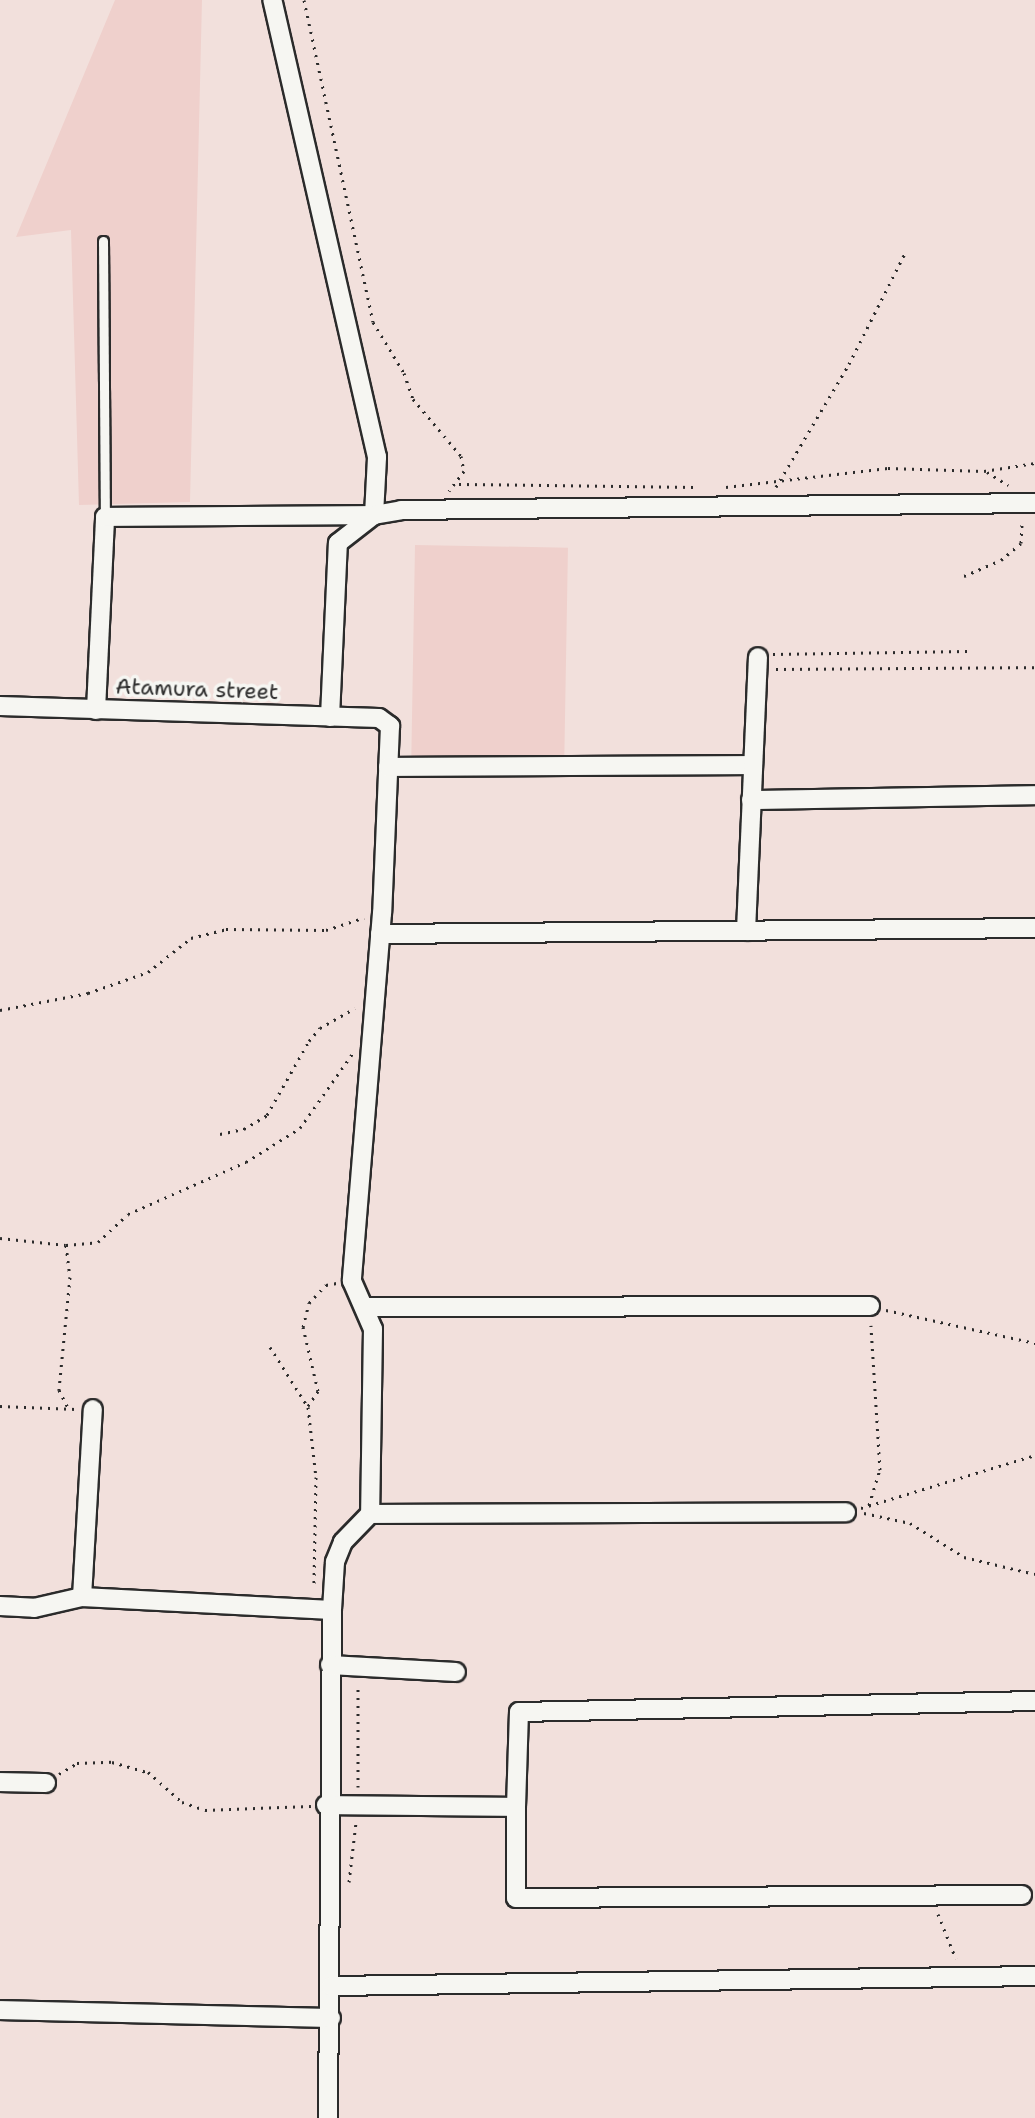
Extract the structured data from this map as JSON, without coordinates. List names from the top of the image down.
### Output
{
  "streets": {
    "street": ["Atamura street"]
  }
}
